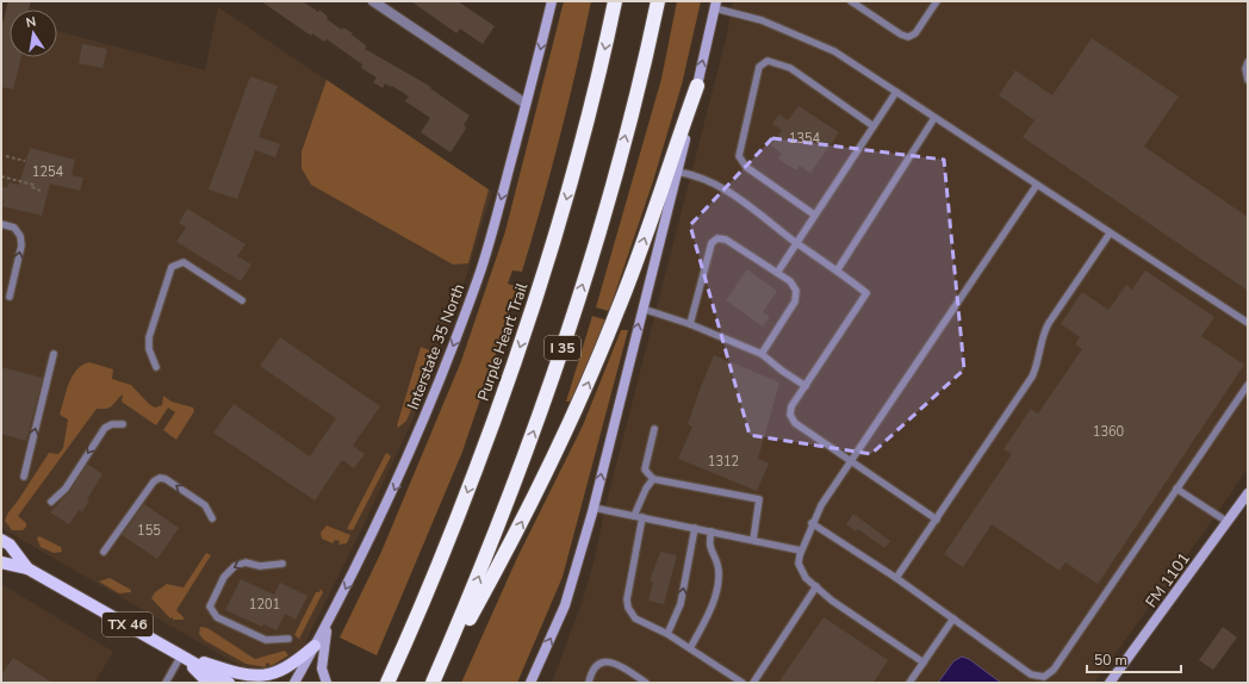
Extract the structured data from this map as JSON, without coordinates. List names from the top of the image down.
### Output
{
  "streets": {
    "highway": ["Purple Heart Trail", "I 35"],
    "main road": ["Interstate 35 North", "FM 1101", "TX 46"]
  },
  "one_way": ["Interstate 35 North"],
  "house_numbers": [
    "1354",
    "1254",
    "1360",
    "1312",
    "155",
    "1201"
  ],
  "scale_bar": "50 m",
  "north": "top"
}
